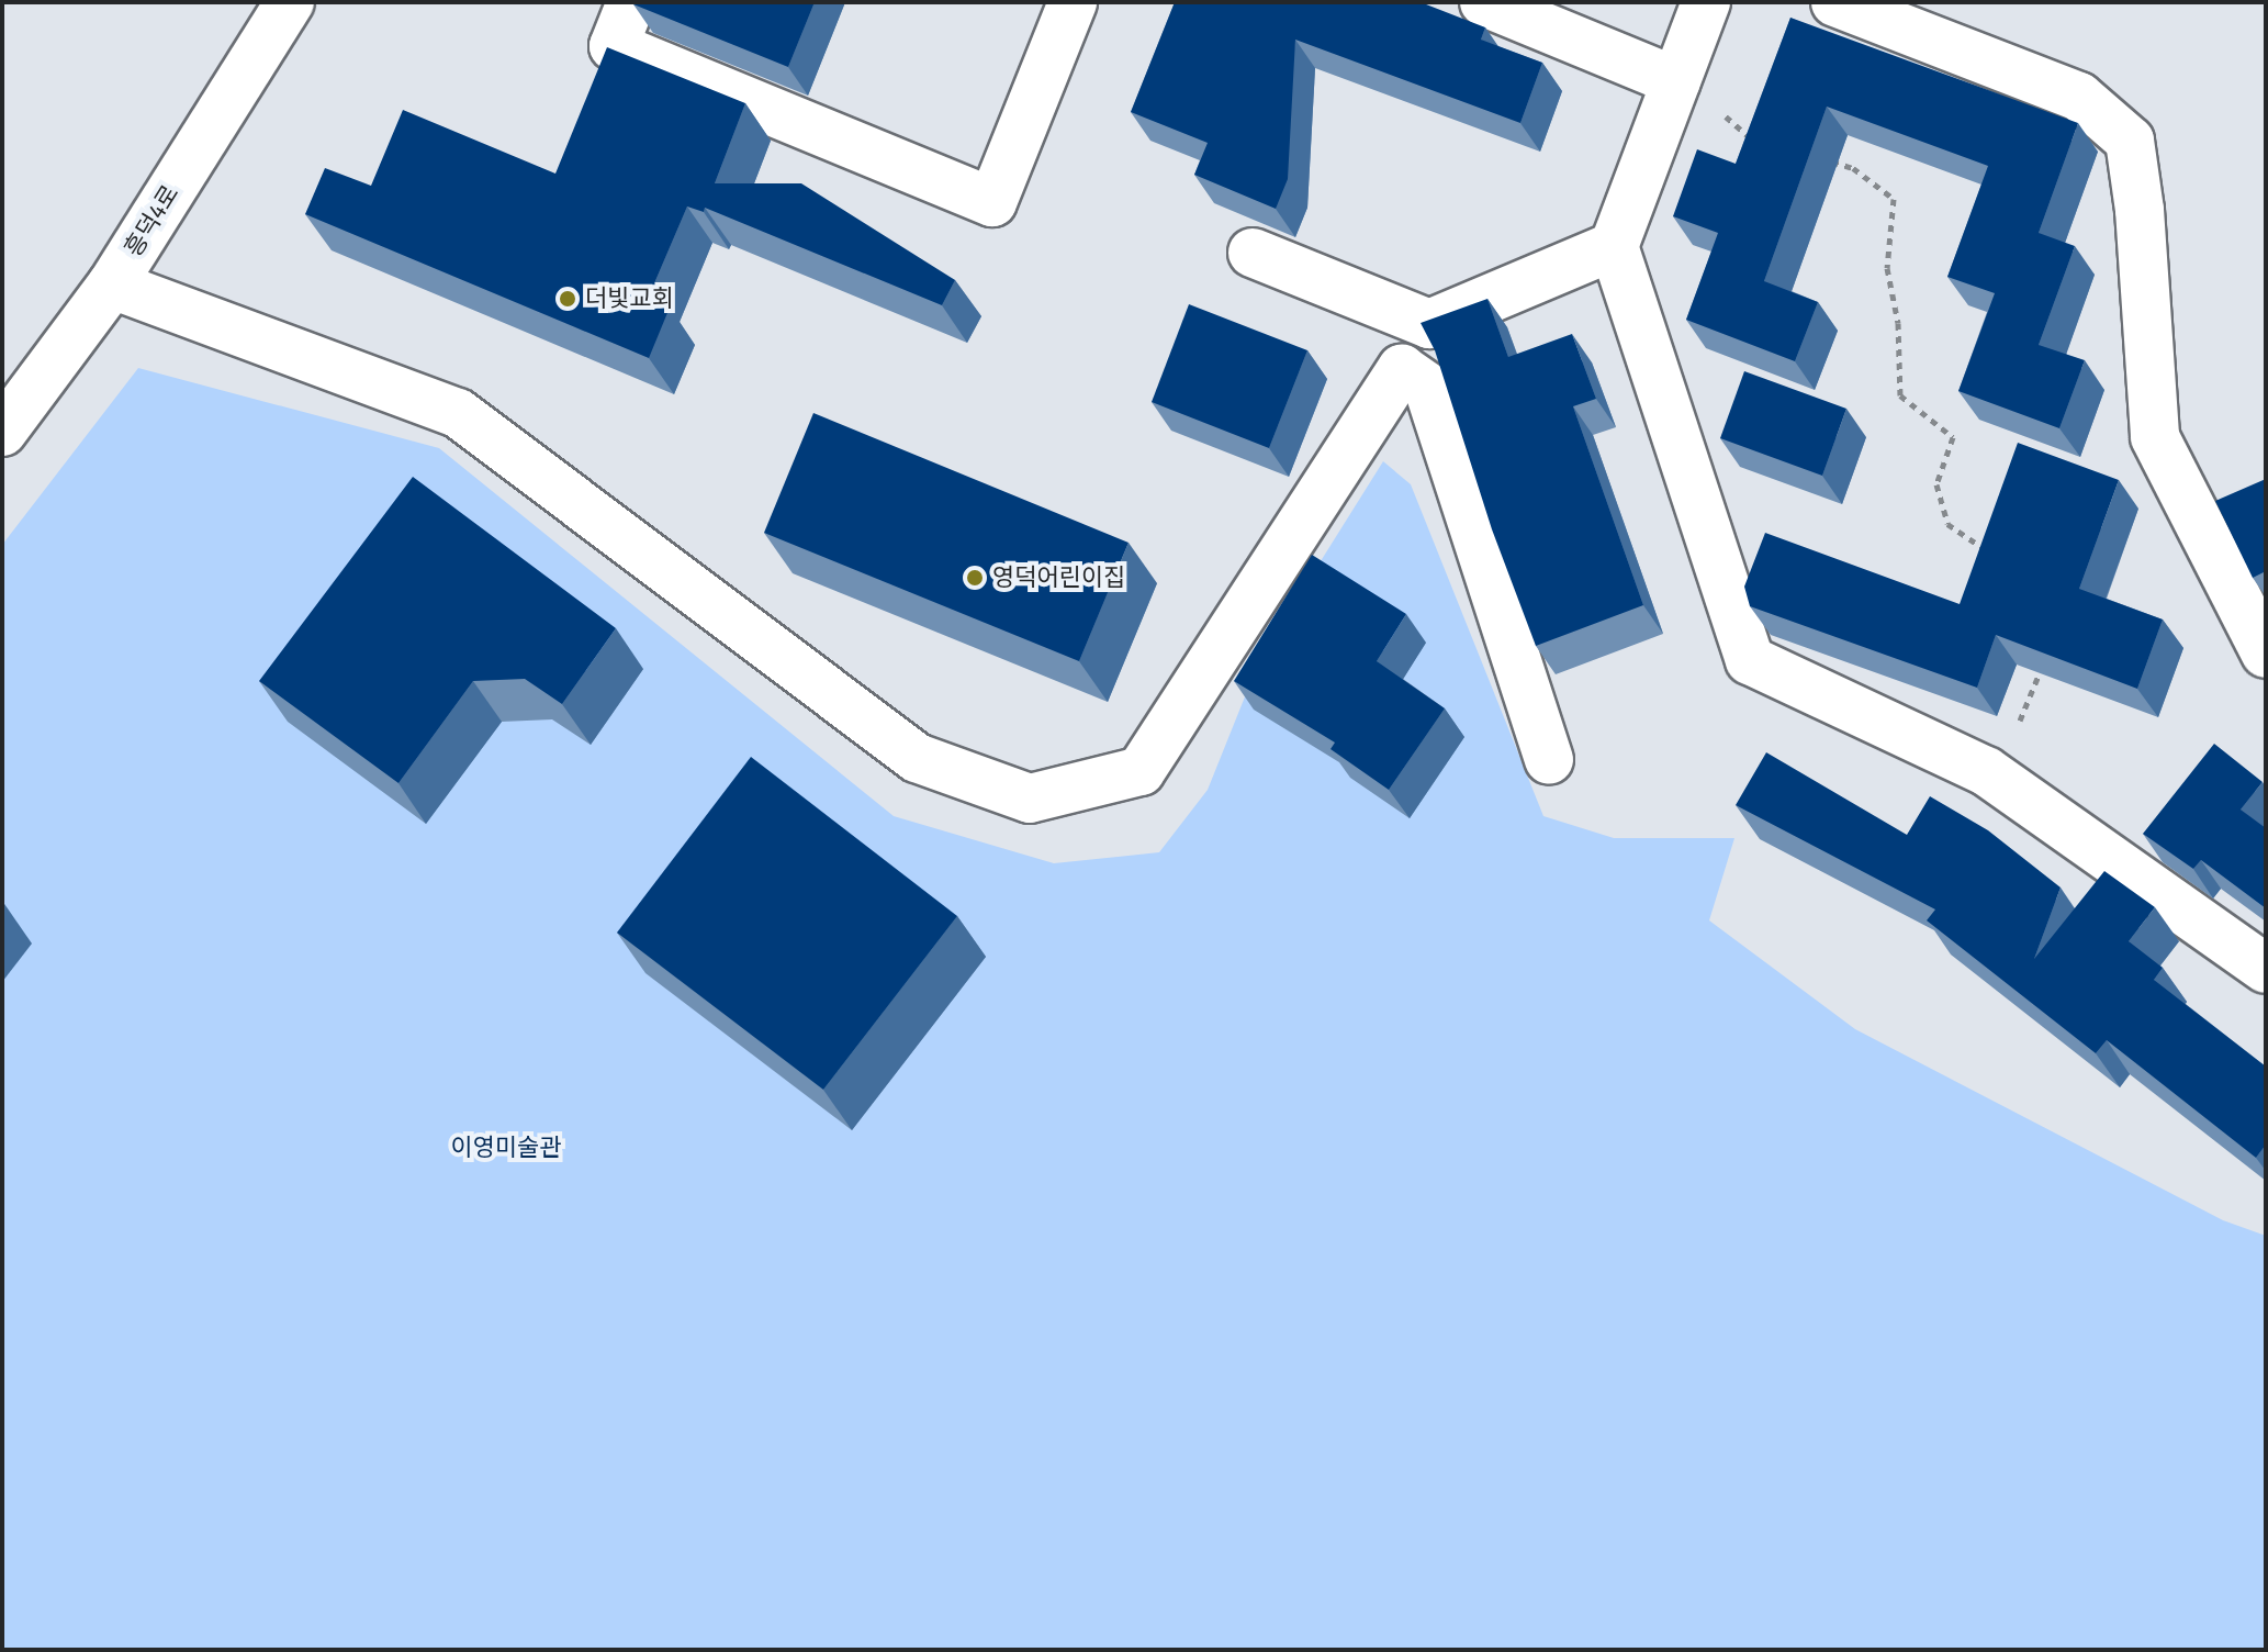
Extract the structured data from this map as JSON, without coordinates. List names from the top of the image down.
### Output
{
  "streets": {
    "street": ["흥덕4로"]
  },
  "parks": ["이영미술관"],
  "places": ["더빛교회", "영덕어린이집"]
}
